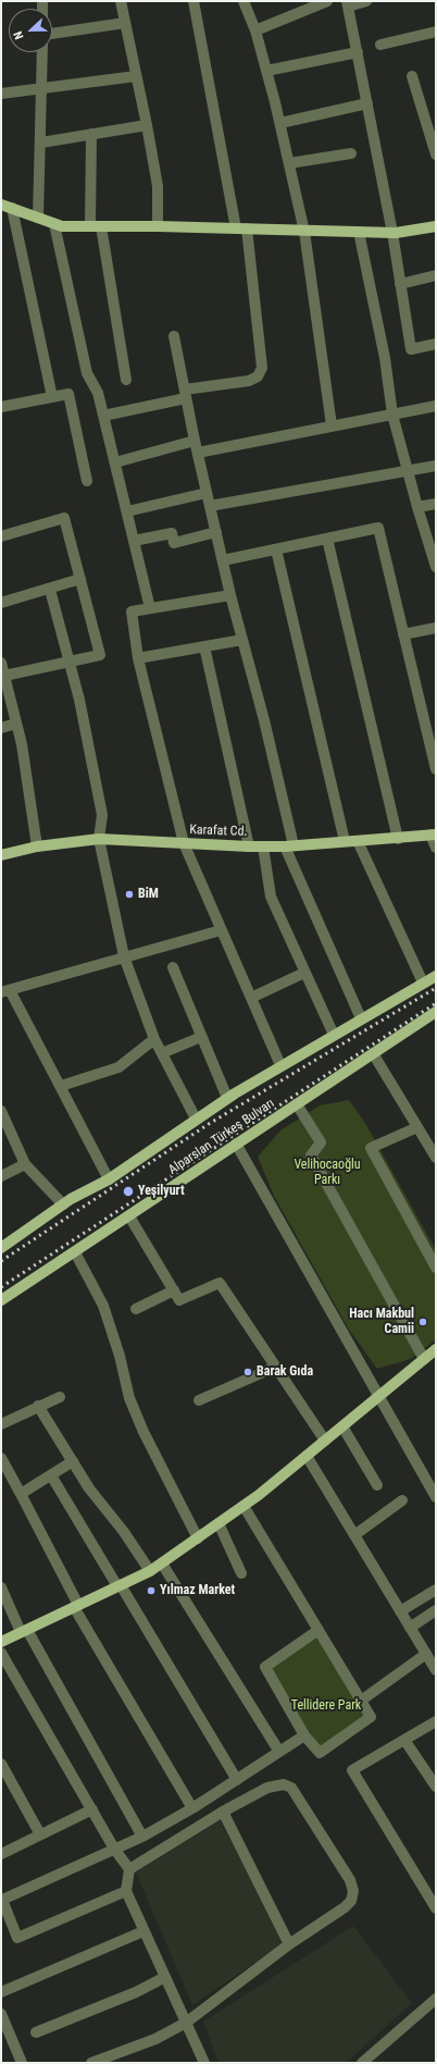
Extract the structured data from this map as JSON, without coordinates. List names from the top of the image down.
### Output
{
  "streets": {
    "main road": ["Karafat Cd.", "Alparslan Türkeş Bulvarı"]
  },
  "parks": ["Velihocaoğlu Parkı", "Tellidere Park"],
  "places": [
    "BiM",
    "Yeşilyurt",
    "Hacı Makbul Camii",
    "Barak Gıda",
    "Yılmaz Market"
  ],
  "north": "left"
}
